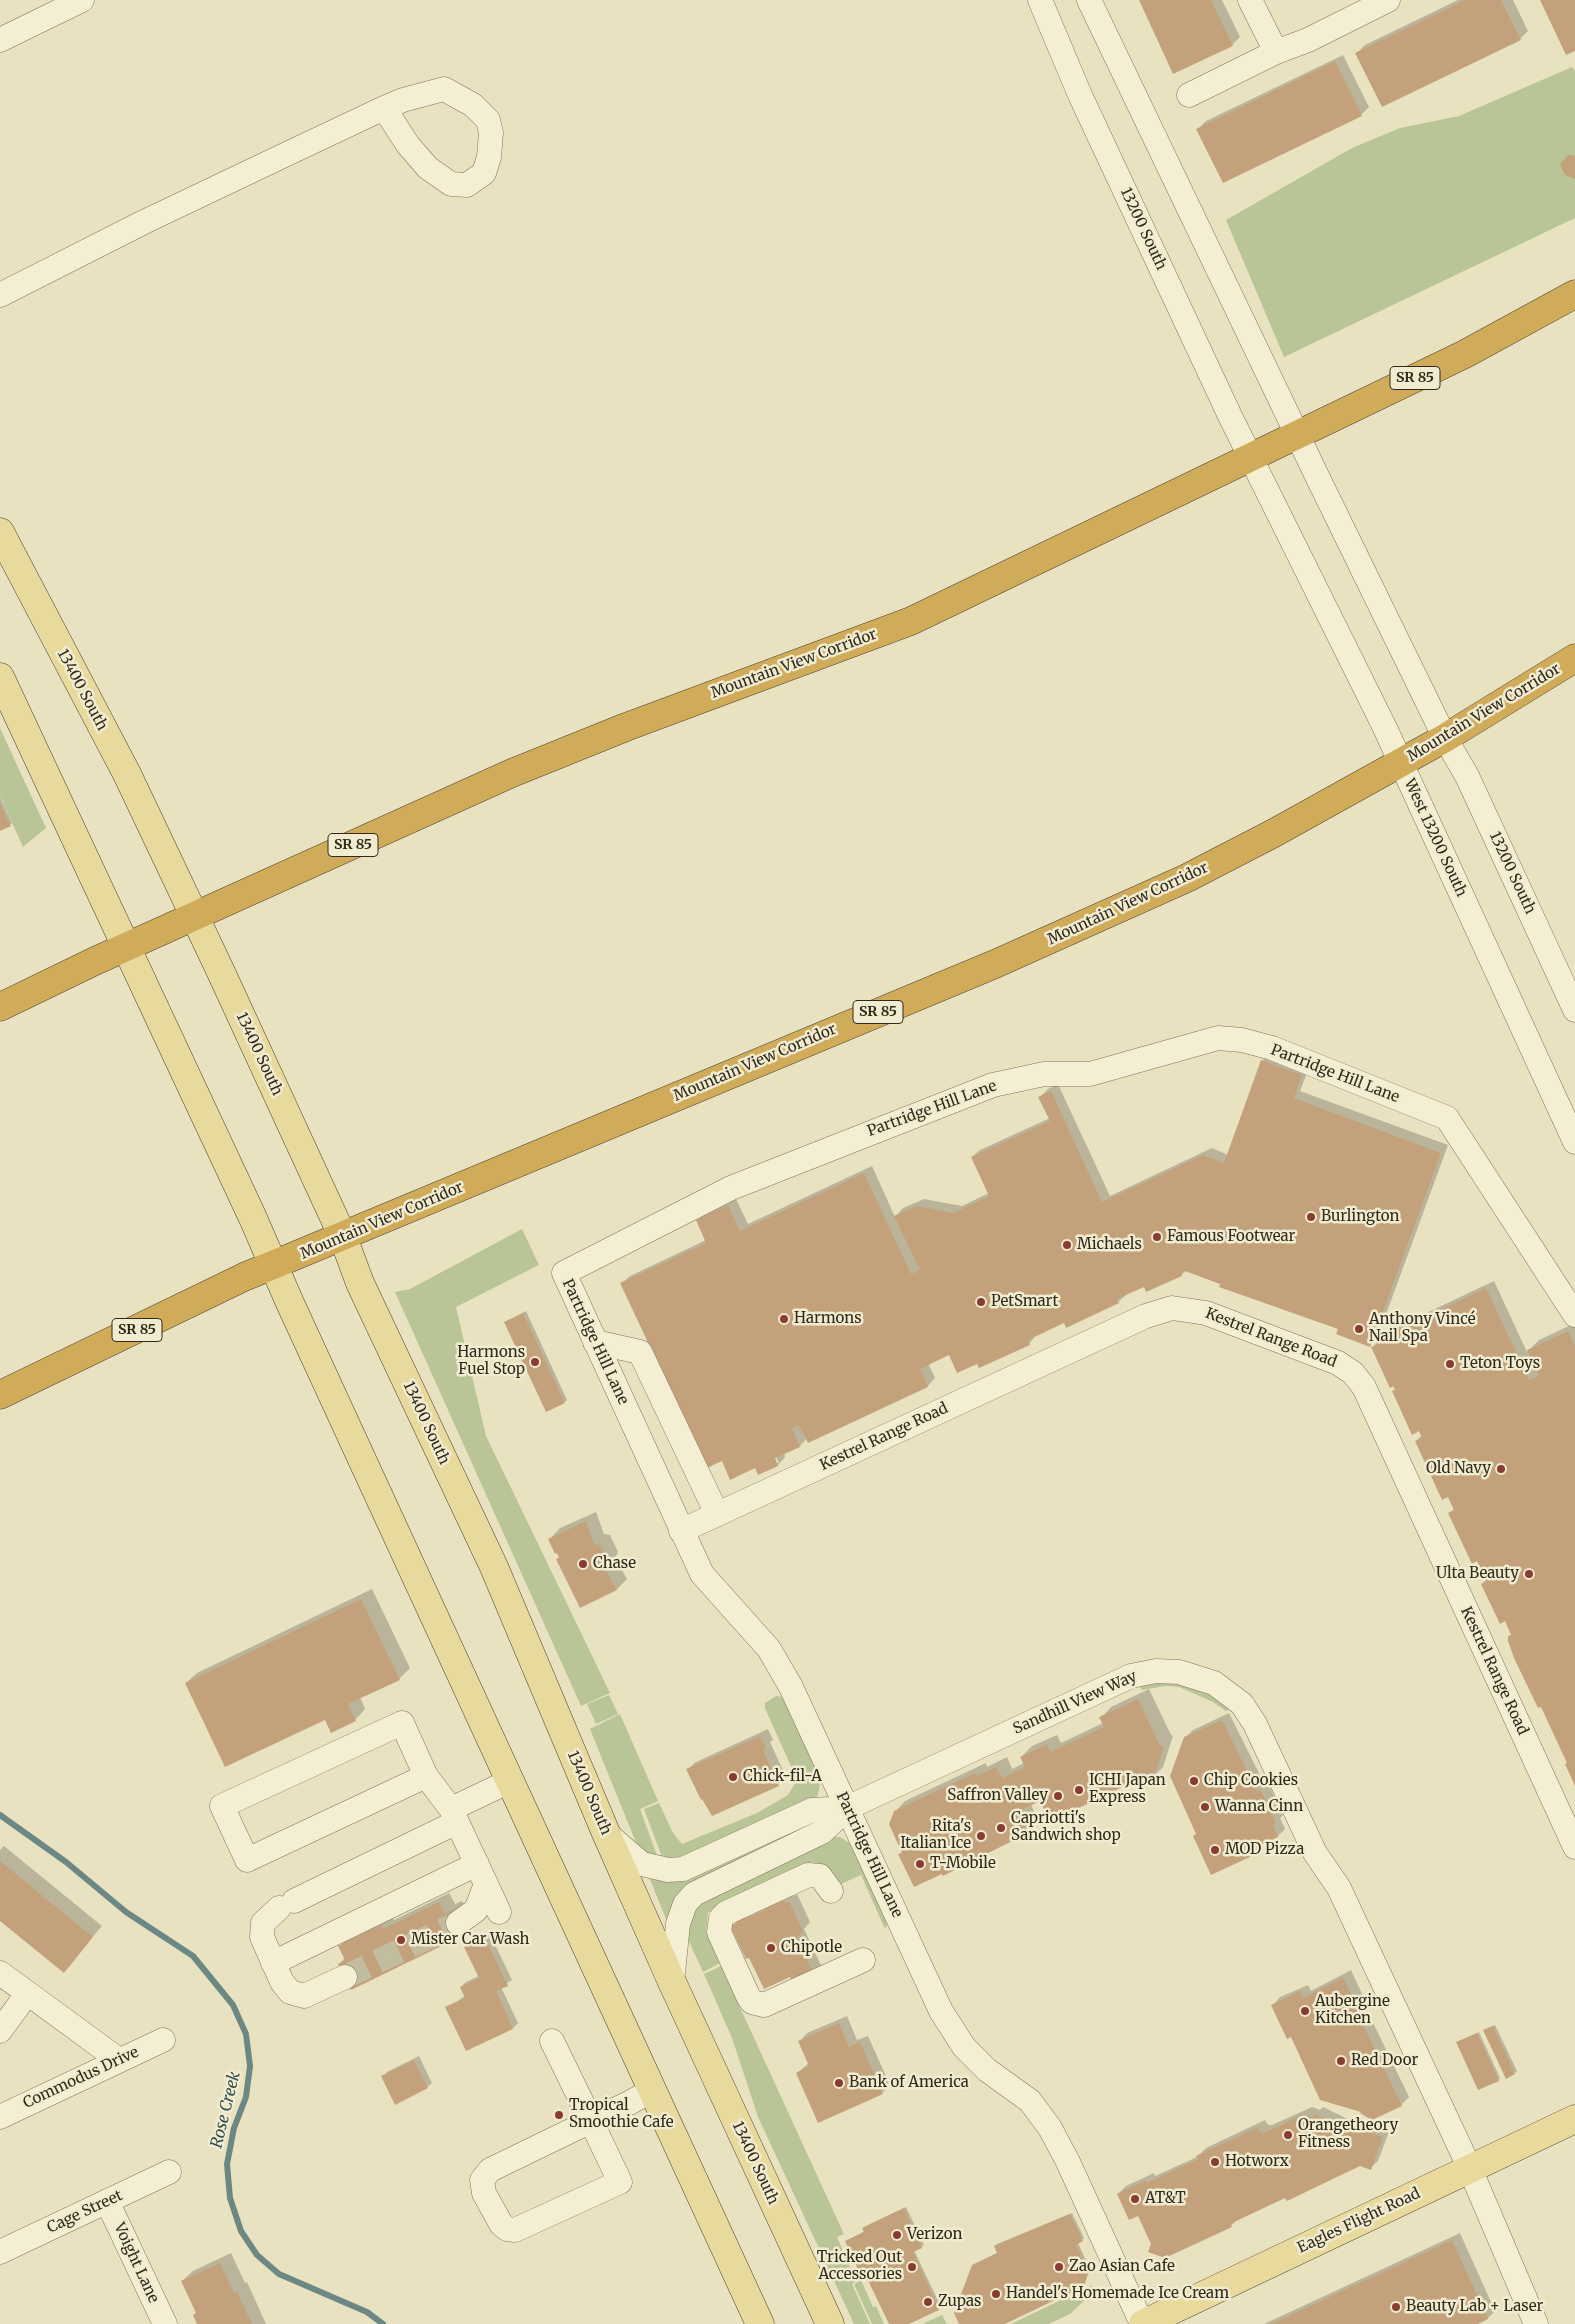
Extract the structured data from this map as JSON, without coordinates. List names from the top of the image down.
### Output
{
  "streets": {
    "highway": ["SR 85", "Mountain View Corridor"],
    "main road": ["13400 South", "Eagles Flight Road"],
    "street": [
      "13200 South",
      "West 13200 South",
      "Partridge Hill Lane",
      "Kestrel Range Road",
      "Sandhill View Way",
      "Commodus Drive",
      "Cage Street",
      "Voight Lane"
    ]
  },
  "crossings": [
    ["13200 South", "Mountain View Corridor"],
    ["13200 South", "West 13200 South"],
    ["Mountain View Corridor", "13400 South"],
    ["Mountain View Corridor", "West 13200 South"],
    ["13400 South", "Sandhill View Way"],
    ["Partridge Hill Lane", "Kestrel Range Road"],
    ["Partridge Hill Lane", "Sandhill View Way"],
    ["Partridge Hill Lane", "Eagles Flight Road"],
    ["Sandhill View Way", "Eagles Flight Road"],
    ["Cage Street", "Voight Lane"]
  ],
  "water": ["Rose Creek"],
  "places": [
    "Burlington",
    "Famous Footwear",
    "Michaels",
    "PetSmart",
    "Harmons",
    "Anthony Vincé Nail Spa",
    "Harmons Fuel Stop",
    "Teton Toys",
    "Old Navy",
    "Chase",
    "Ulta Beauty",
    "Chick-fil-A",
    "Chip Cookies",
    "ICHI Japan Express",
    "Saffron Valley",
    "Wanna Cinn",
    "Capriotti's Sandwich shop",
    "Rita's Italian Ice",
    "MOD Pizza",
    "T-Mobile",
    "Mister Car Wash",
    "Chipotle",
    "Aubergine Kitchen",
    "Red Door",
    "Bank of America",
    "Tropical Smoothie Cafe",
    "Orangetheory Fitness",
    "Hotworx",
    "AT&T",
    "Verizon",
    "Tricked Out Accessories",
    "Zao Asian Cafe",
    "Handel's Homemade Ice Cream",
    "Zupas",
    "Beauty Lab + Laser"
  ]
}
